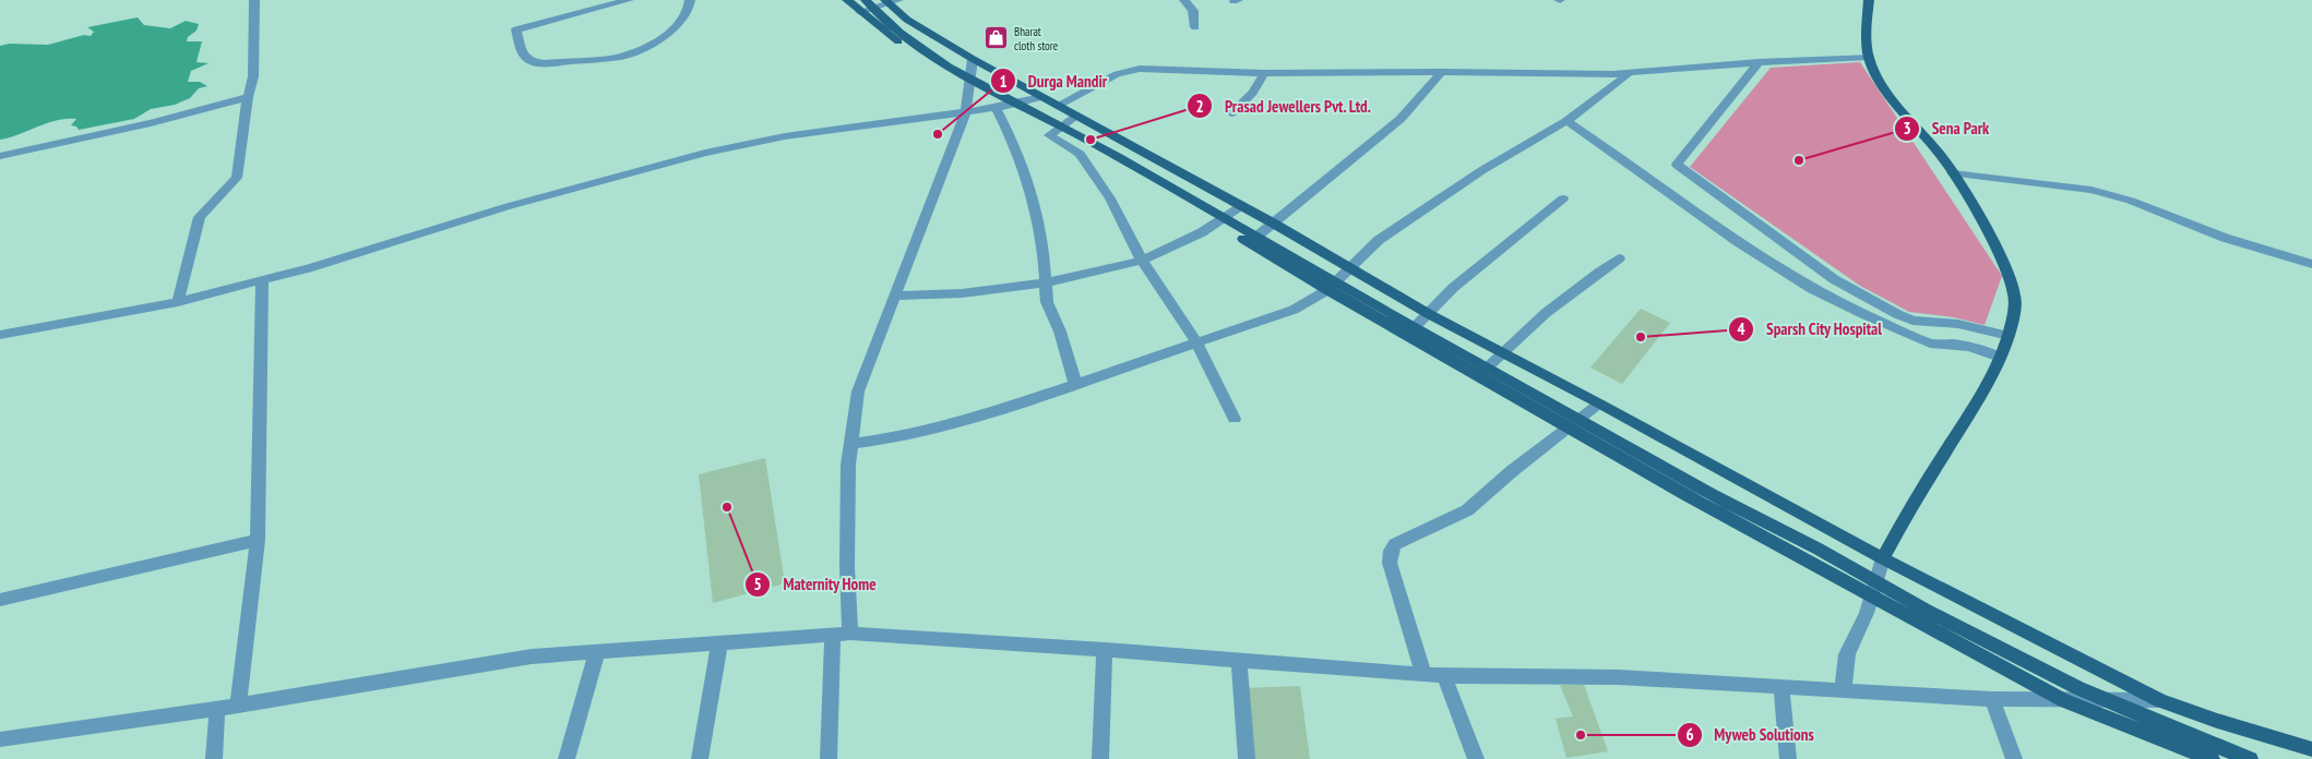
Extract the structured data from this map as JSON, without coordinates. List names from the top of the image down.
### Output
{
  "places": {
    "shop": ["Bharat cloth store"],
    "other": [
      "Durga Mandir",
      "Prasad Jewellers Pvt. Ltd.",
      "Sena Park",
      "Sparsh City Hospital",
      "Maternity Home",
      "Myweb Solutions"
    ]
  }
}
